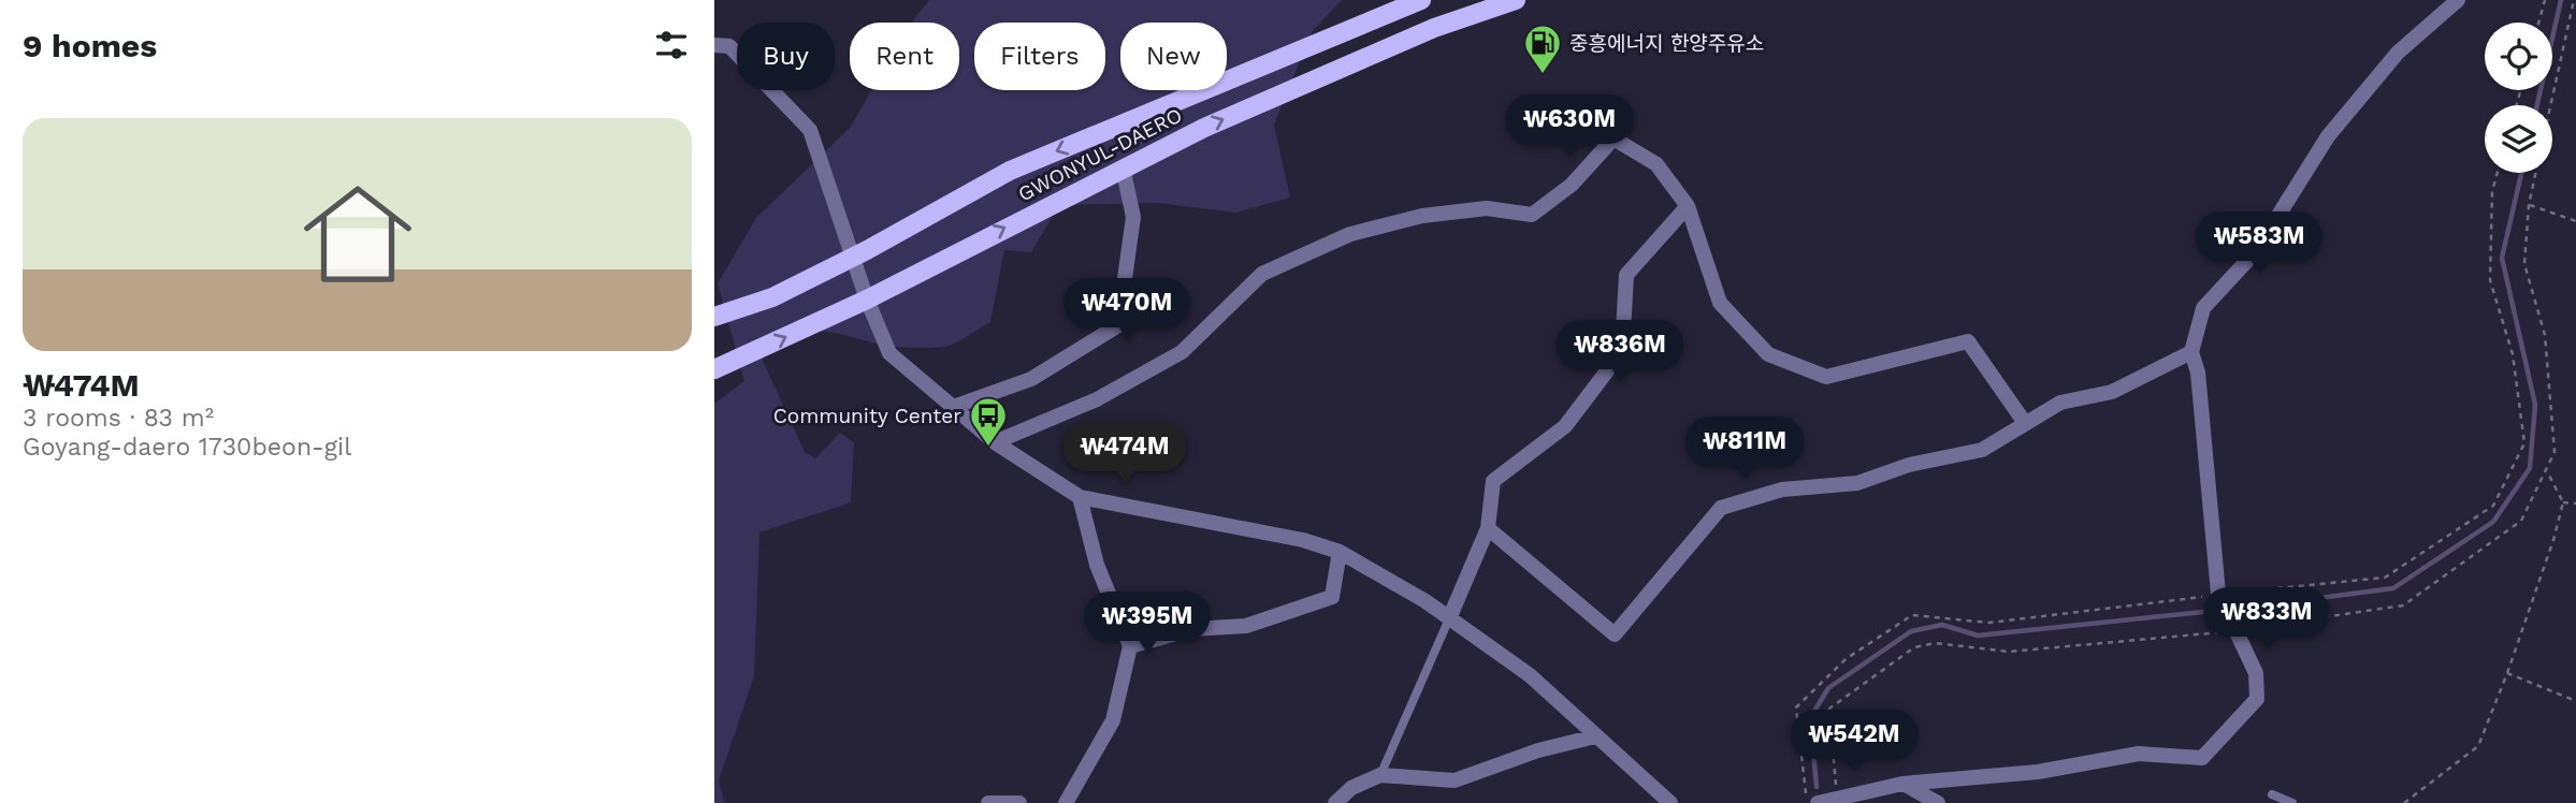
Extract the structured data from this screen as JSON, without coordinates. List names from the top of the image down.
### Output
{
  "streets": {
    "main road": ["GWONYUL-DAERO"]
  },
  "places": {
    "fuel station": ["중흥에너지 한양주유소"],
    "bus stop": ["Community Center"]
  },
  "page": {
    "heading": "9 homes",
    "chip": [
      "Buy",
      "Rent",
      "Filters",
      "New"
    ],
    "list": [
      {
        "name": "₩474M",
        "note": "3 rooms · 83 m² · Goyang-daero 1730beon-gil"
      }
    ],
    "price": [
      "₩630M",
      "₩583M",
      "₩470M",
      "₩836M",
      "₩811M",
      "₩474M",
      "₩833M",
      "₩395M",
      "₩542M"
    ]
  }
}
